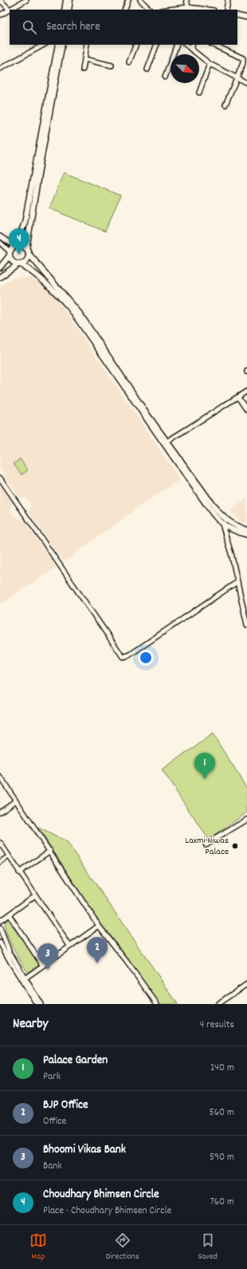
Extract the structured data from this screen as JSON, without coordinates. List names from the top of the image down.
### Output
{
  "places": ["Laxmi Niwas Palace"],
  "north": "bottom right",
  "page": {
    "search": "Search here",
    "pins": [
      "4",
      "1",
      "2",
      "3"
    ],
    "heading": ["Nearby", "4 results"],
    "list": [
      {
        "mark": "1",
        "name": "Palace Garden",
        "note": "Park",
        "value": "240 m"
      },
      {
        "mark": "2",
        "name": "BJP Office",
        "note": "Office",
        "value": "560 m"
      },
      {
        "mark": "3",
        "name": "Bhoomi Vikas Bank",
        "note": "Bank",
        "value": "590 m"
      },
      {
        "mark": "4",
        "name": "Choudhary Bhimsen Circle",
        "note": "Place · Choudhary Bhimsen Circle",
        "value": "760 m"
      }
    ],
    "nav": ["Map", "Directions", "Saved"]
  }
}
